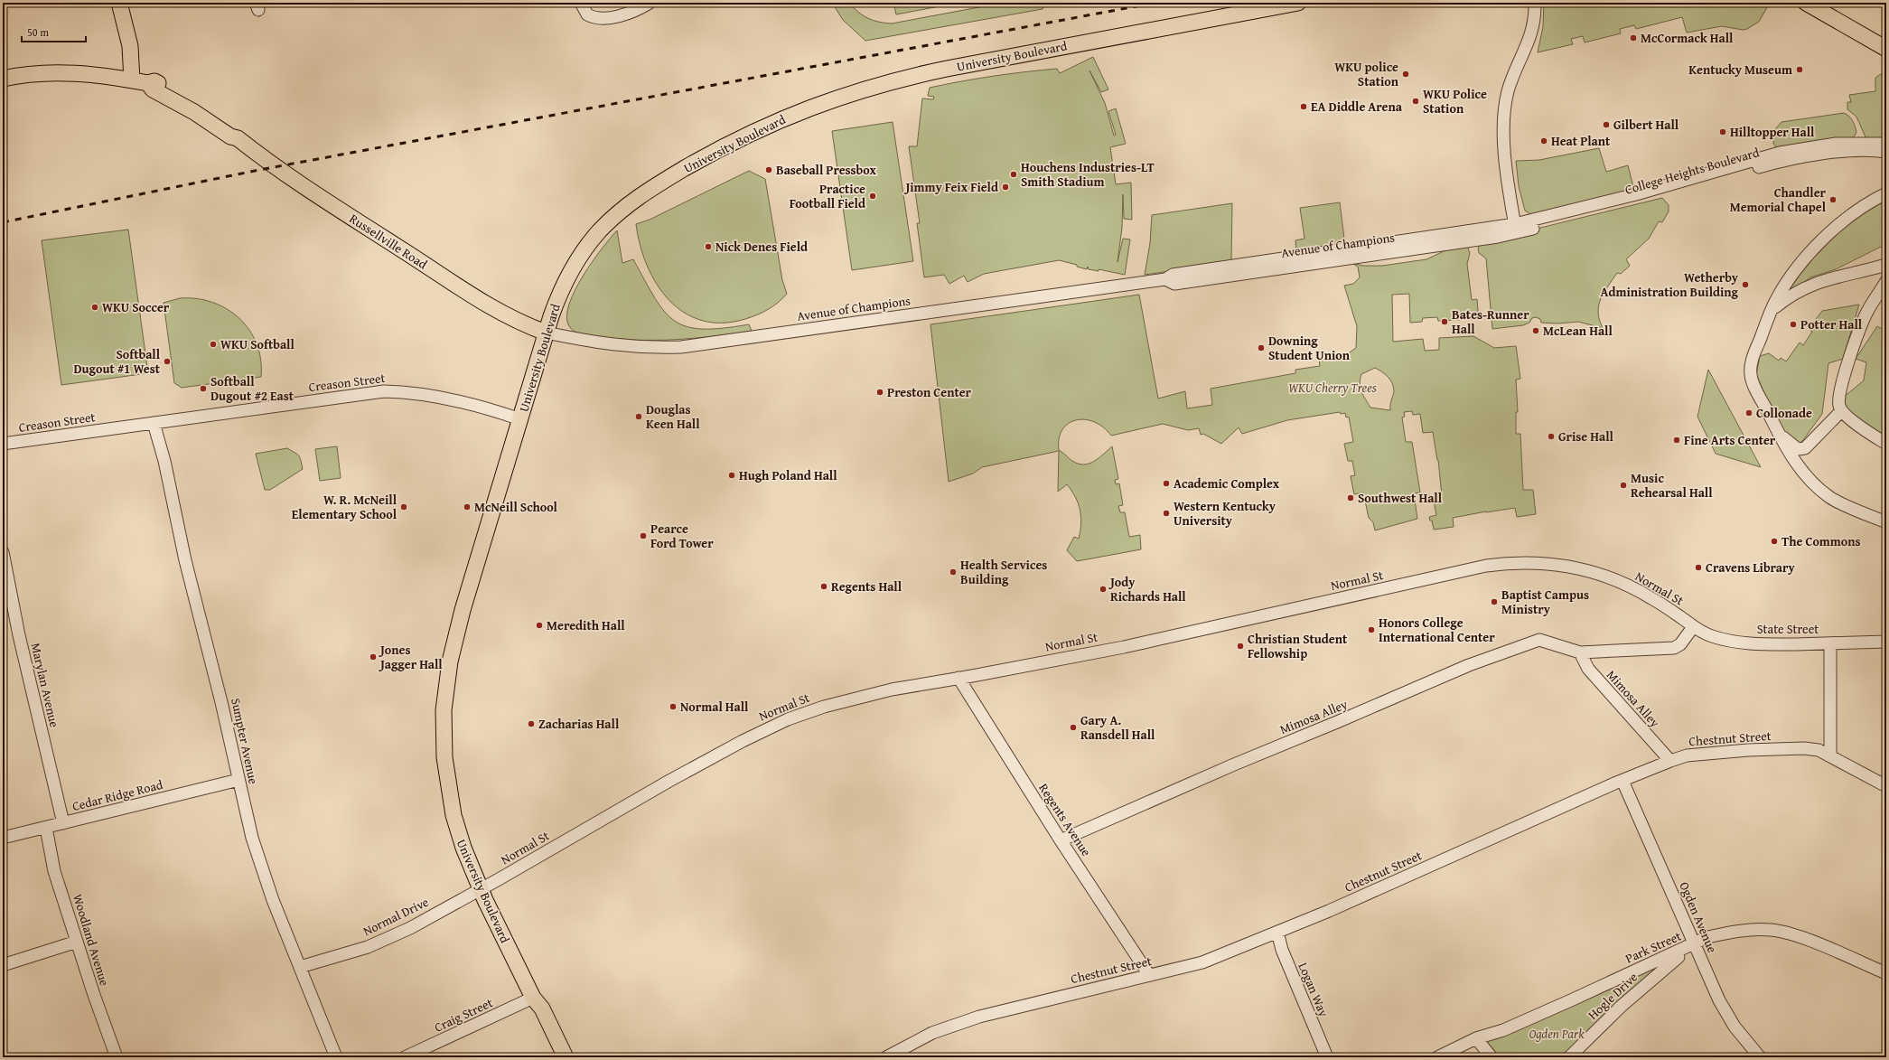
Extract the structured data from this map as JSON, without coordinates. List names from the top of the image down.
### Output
{
  "streets": {
    "main road": ["University Boulevard", "Russellville Road"],
    "street": [
      "College Heights Boulevard",
      "Avenue of Champions",
      "Creason Street",
      "Normal St",
      "State Street",
      "Marylan Avenue",
      "Mimosa Alley",
      "Chestnut Street",
      "Sumpter Avenue",
      "Cedar Ridge Road",
      "Regents Avenue",
      "Normal Drive",
      "Ogden Avenue",
      "Woodland Avenue",
      "Park Street",
      "Logan Way",
      "Hogle Drive",
      "Craig Street"
    ]
  },
  "crossings": [
    ["University Boulevard", "Russellville Road"],
    ["University Boulevard", "Avenue of Champions"],
    ["University Boulevard", "Creason Street"],
    ["University Boulevard", "Normal St"],
    ["University Boulevard", "Normal Drive"],
    ["University Boulevard", "Craig Street"],
    ["College Heights Boulevard", "Avenue of Champions"],
    ["Russellville Road", "Avenue of Champions"],
    ["Creason Street", "Sumpter Avenue"],
    ["Normal St", "State Street"],
    ["Normal St", "Mimosa Alley"],
    ["Normal St", "Regents Avenue"],
    ["Normal St", "Normal Drive"],
    ["State Street", "Mimosa Alley"],
    ["Marylan Avenue", "Cedar Ridge Road"],
    ["Mimosa Alley", "Chestnut Street"],
    ["Mimosa Alley", "Regents Avenue"],
    ["Chestnut Street", "Regents Avenue"],
    ["Chestnut Street", "Ogden Avenue"],
    ["Chestnut Street", "Logan Way"],
    ["Sumpter Avenue", "Cedar Ridge Road"],
    ["Sumpter Avenue", "Normal Drive"],
    ["Cedar Ridge Road", "Woodland Avenue"],
    ["Ogden Avenue", "Park Street"],
    ["Ogden Avenue", "Hogle Drive"],
    ["Park Street", "Hogle Drive"]
  ],
  "parks": ["WKU Cherry Trees", "Ogden Park"],
  "places": [
    "McCormack Hall",
    "Kentucky Museum",
    "WKU police Station",
    "WKU Police Station",
    "EA Diddle Arena",
    "Gilbert Hall",
    "Hilltopper Hall",
    "Heat Plant",
    "Baseball Pressbox",
    "Houchens Industries-LT Smith Stadium",
    "Jimmy Feix Field",
    "Practice Football Field",
    "Chandler Memorial Chapel",
    "Nick Denes Field",
    "Wetherby Administration Building",
    "WKU Soccer",
    "Bates-Runner Hall",
    "Potter Hall",
    "McLean Hall",
    "WKU Softball",
    "Downing Student Union",
    "Softball Dugout #1 West",
    "Softball Dugout #2 East",
    "Preston Center",
    "Collonade",
    "Douglas Keen Hall",
    "Grise Hall",
    "Fine Arts Center",
    "Hugh Poland Hall",
    "Academic Complex",
    "Music Rehearsal Hall",
    "Southwest Hall",
    "W. R. McNeill Elementary School",
    "McNeill School",
    "Western Kentucky University",
    "Pearce Ford Tower",
    "The Commons",
    "Cravens Library",
    "Health Services Building",
    "Regents Hall",
    "Jody Richards Hall",
    "Baptist Campus Ministry",
    "Meredith Hall",
    "Honors College International Center",
    "Christian Student Fellowship",
    "Jones Jagger Hall",
    "Normal Hall",
    "Zacharias Hall",
    "Gary A. Ransdell Hall"
  ],
  "scale_bar": "50 m"
}
